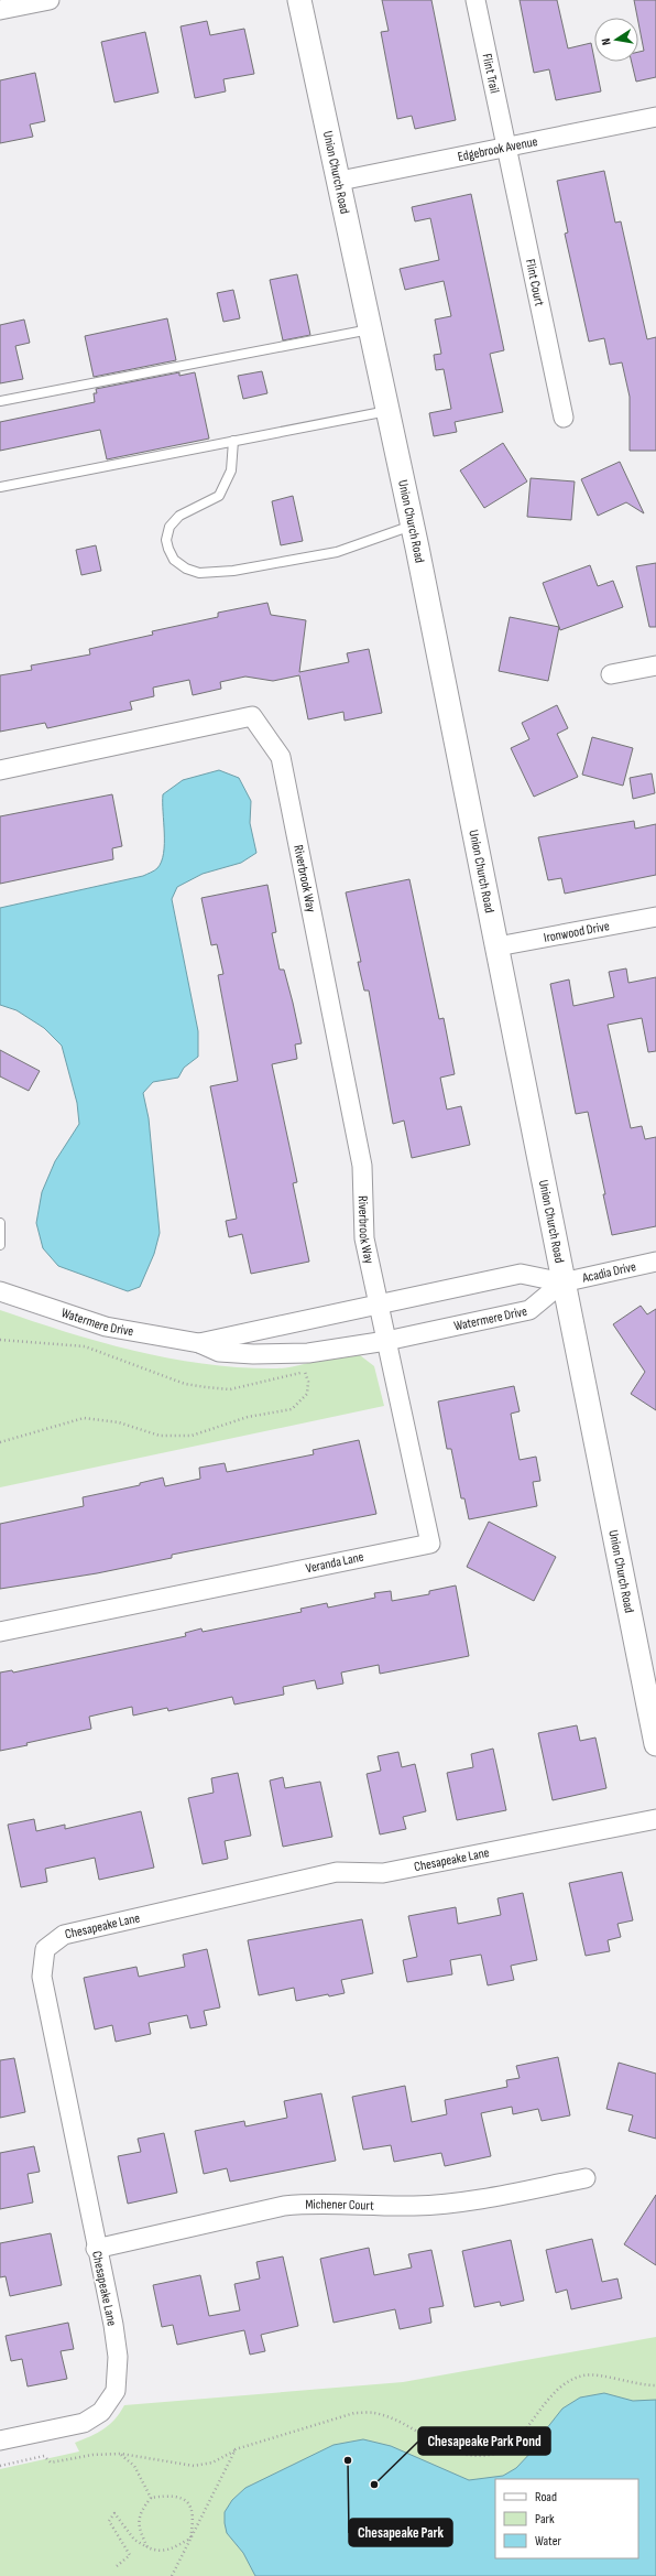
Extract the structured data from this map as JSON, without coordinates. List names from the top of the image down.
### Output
{
  "streets": {
    "street": [
      "Flint Trail",
      "Edgebrook Avenue",
      "Union Church Road",
      "Flint Court",
      "Riverbrook Way",
      "Ironwood Drive",
      "Acadia Drive",
      "Watermere Drive",
      "Veranda Lane",
      "Chesapeake Lane",
      "Michener Court"
    ]
  },
  "crossings": [
    ["Flint Trail", "Edgebrook Avenue"],
    ["Flint Trail", "Flint Court"],
    ["Edgebrook Avenue", "Union Church Road"],
    ["Edgebrook Avenue", "Flint Court"],
    ["Union Church Road", "Ironwood Drive"],
    ["Union Church Road", "Acadia Drive"],
    ["Union Church Road", "Watermere Drive"],
    ["Riverbrook Way", "Watermere Drive"],
    ["Riverbrook Way", "Veranda Lane"],
    ["Acadia Drive", "Watermere Drive"],
    ["Watermere Drive", "Veranda Lane"],
    ["Chesapeake Lane", "Michener Court"]
  ],
  "places": ["Chesapeake Park", "Chesapeake Park Pond"],
  "legend": ["Road", "Park", "Water"],
  "north": "left"
}
